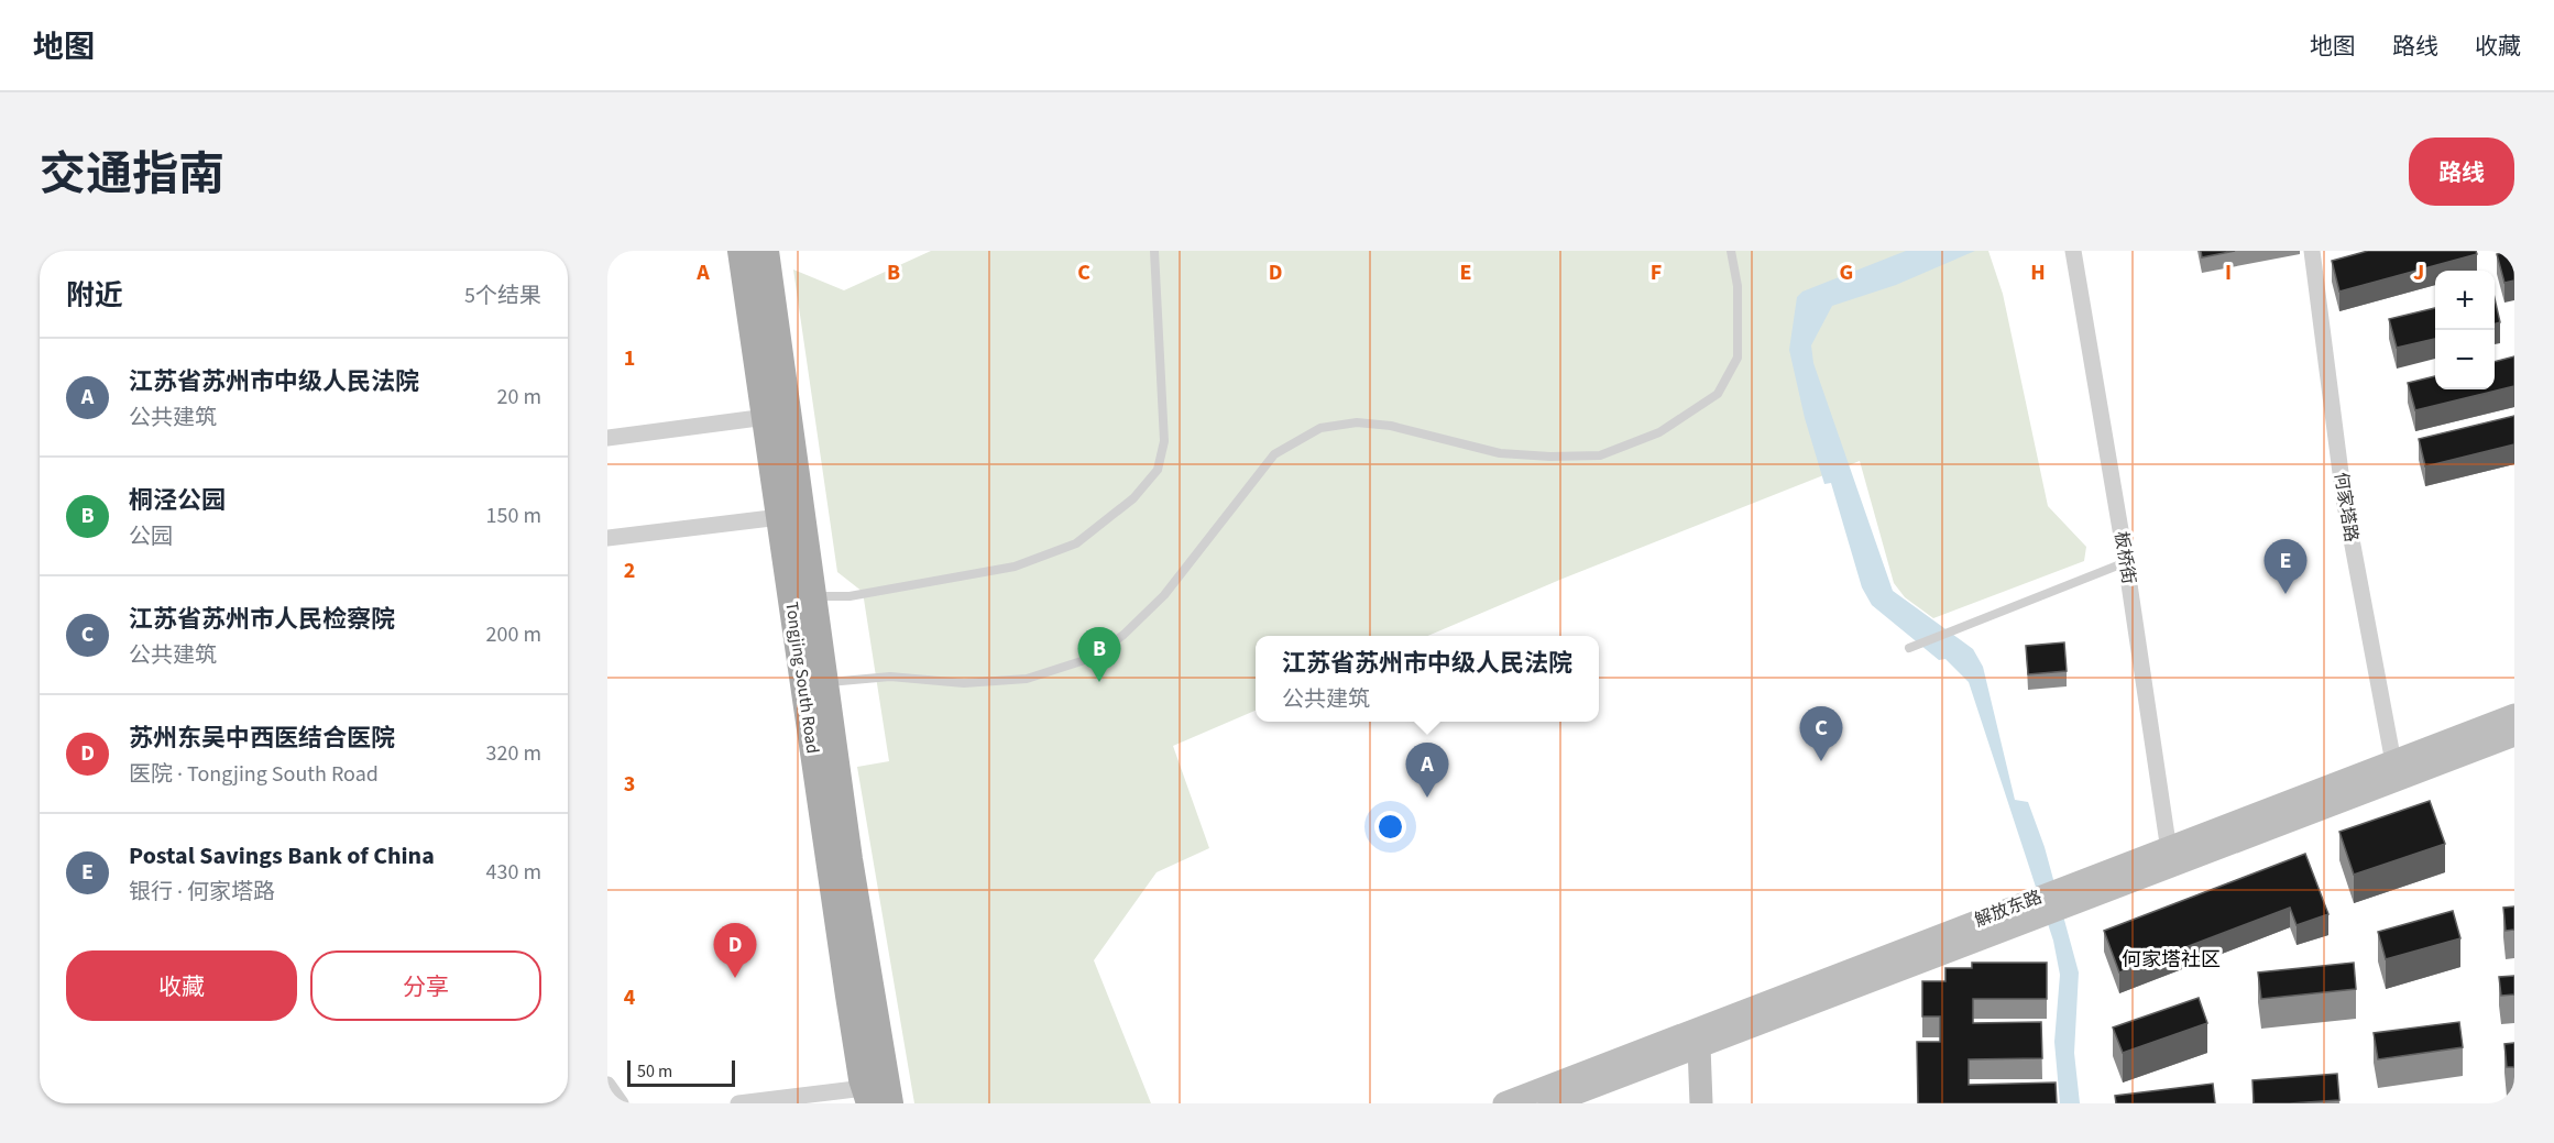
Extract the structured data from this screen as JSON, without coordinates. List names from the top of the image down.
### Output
{
  "streets": {
    "main road": ["Tongjing South Road", "解放东路"],
    "street": ["何家塔路", "板桥街"]
  },
  "crossings": [
    ["何家塔路", "解放东路"],
    ["板桥街", "解放东路"]
  ],
  "districts": ["何家塔社区"],
  "scale_bar": "50 m",
  "page": {
    "header": "地图",
    "nav": ["地图", "路线", "收藏"],
    "title": "交通指南",
    "buttons": [
      "路线",
      ["收藏", "分享"]
    ],
    "heading": ["附近", "5个结果"],
    "map_buttons": ["+", "−"],
    "list": [
      {
        "mark": "A",
        "name": "江苏省苏州市中级人民法院",
        "note": "公共建筑",
        "value": "20 m"
      },
      {
        "mark": "B",
        "name": "桐泾公园",
        "note": "公园",
        "value": "150 m"
      },
      {
        "mark": "C",
        "name": "江苏省苏州市人民检察院",
        "note": "公共建筑",
        "value": "200 m"
      },
      {
        "mark": "D",
        "name": "苏州东吴中西医结合医院",
        "note": "医院 · Tongjing South Road",
        "value": "320 m"
      },
      {
        "mark": "E",
        "name": "Postal Savings Bank of China",
        "note": "银行 · 何家塔路",
        "value": "430 m"
      }
    ],
    "pins": [
      "E",
      "B",
      "C",
      "A",
      "D"
    ],
    "popup": ["江苏省苏州市中级人民法院", "公共建筑"],
    "scale": "50 m"
  },
  "grid": {
    "columns": [
      "A",
      "B",
      "C",
      "D",
      "E",
      "F",
      "G",
      "H",
      "I",
      "J"
    ],
    "rows": [
      "1",
      "2",
      "3",
      "4"
    ]
  }
}
